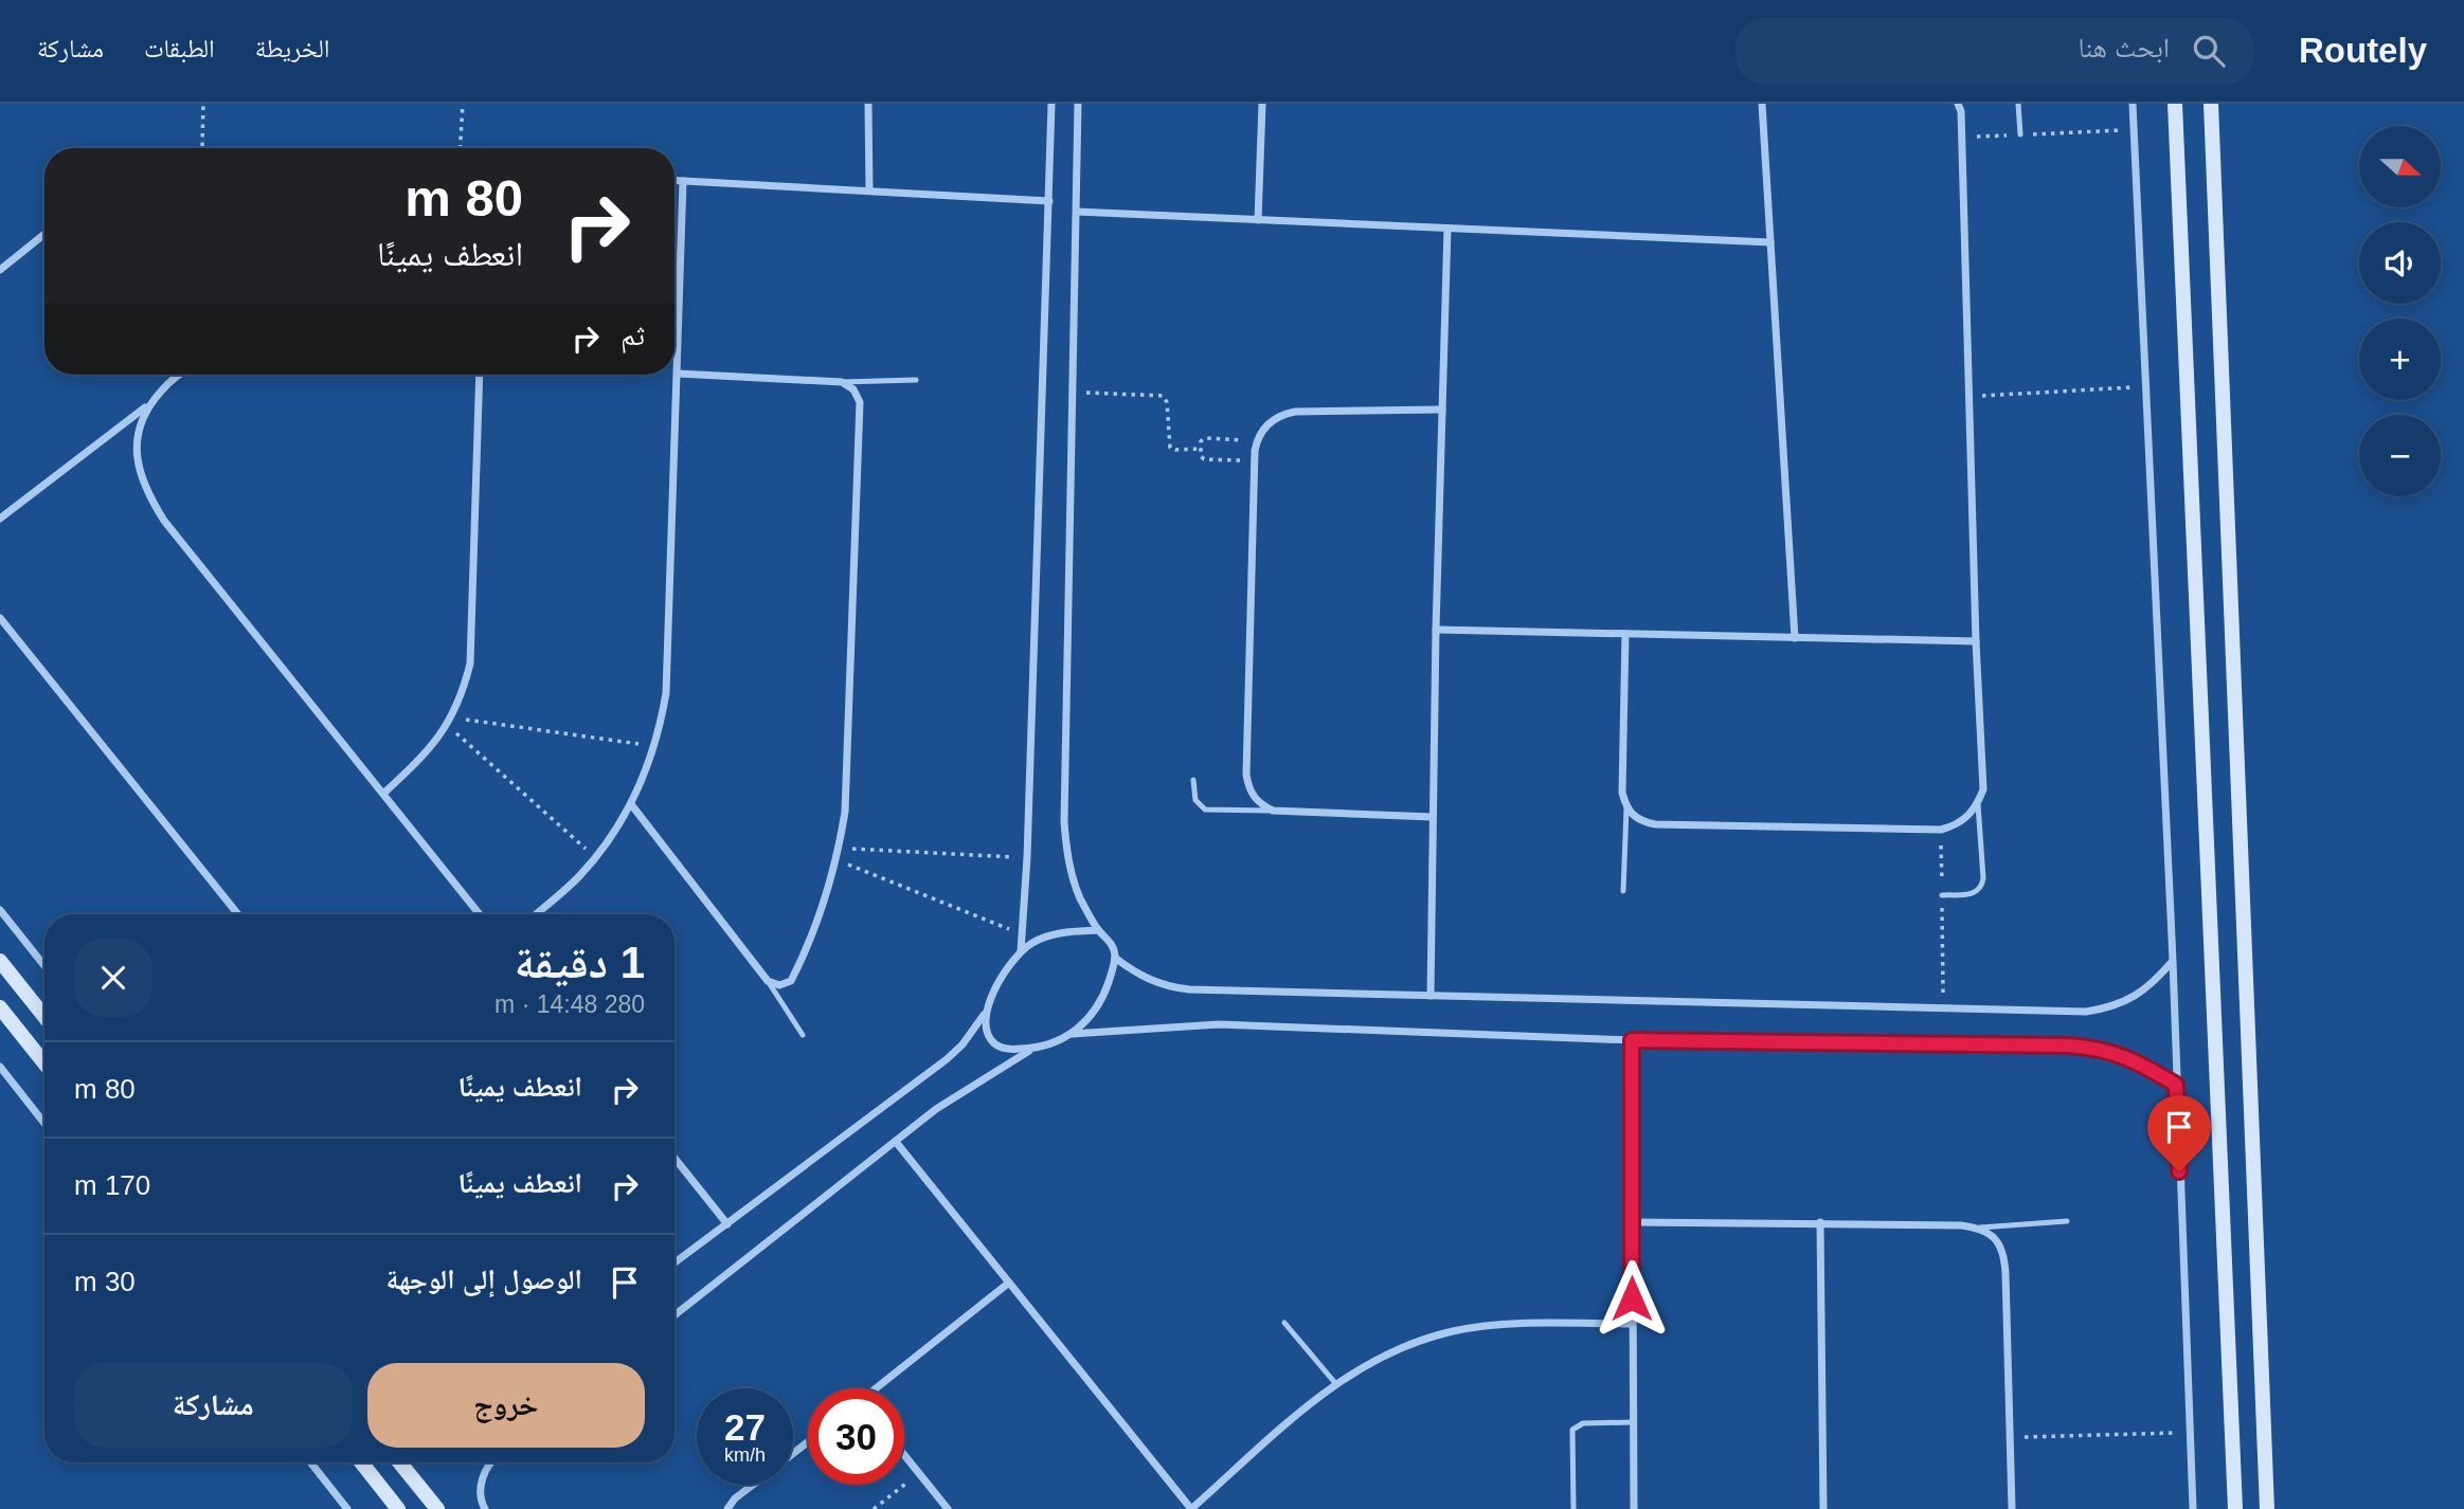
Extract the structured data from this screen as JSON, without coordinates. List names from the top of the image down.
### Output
{
  "north": "right",
  "page": {
    "header": "Routely",
    "search": "ابحث هنا",
    "nav": ["الخريطة", "الطبقات", "مشاركة"],
    "map_buttons": ["+", "−"],
    "turn": ["80 m", "انعطف يمينًا"],
    "then": "ثم",
    "heading": ["1 دقيقة", "280 m · 14:48"],
    "list": [
      {
        "name": "انعطف يمينًا",
        "value": "80 m"
      },
      {
        "name": "انعطف يمينًا",
        "value": "170 m"
      },
      {
        "name": "الوصول إلى الوجهة",
        "value": "30 m"
      }
    ],
    "buttons": ["خروج", "مشاركة"],
    "speed": "27 km/h",
    "limit": "30"
  }
}
